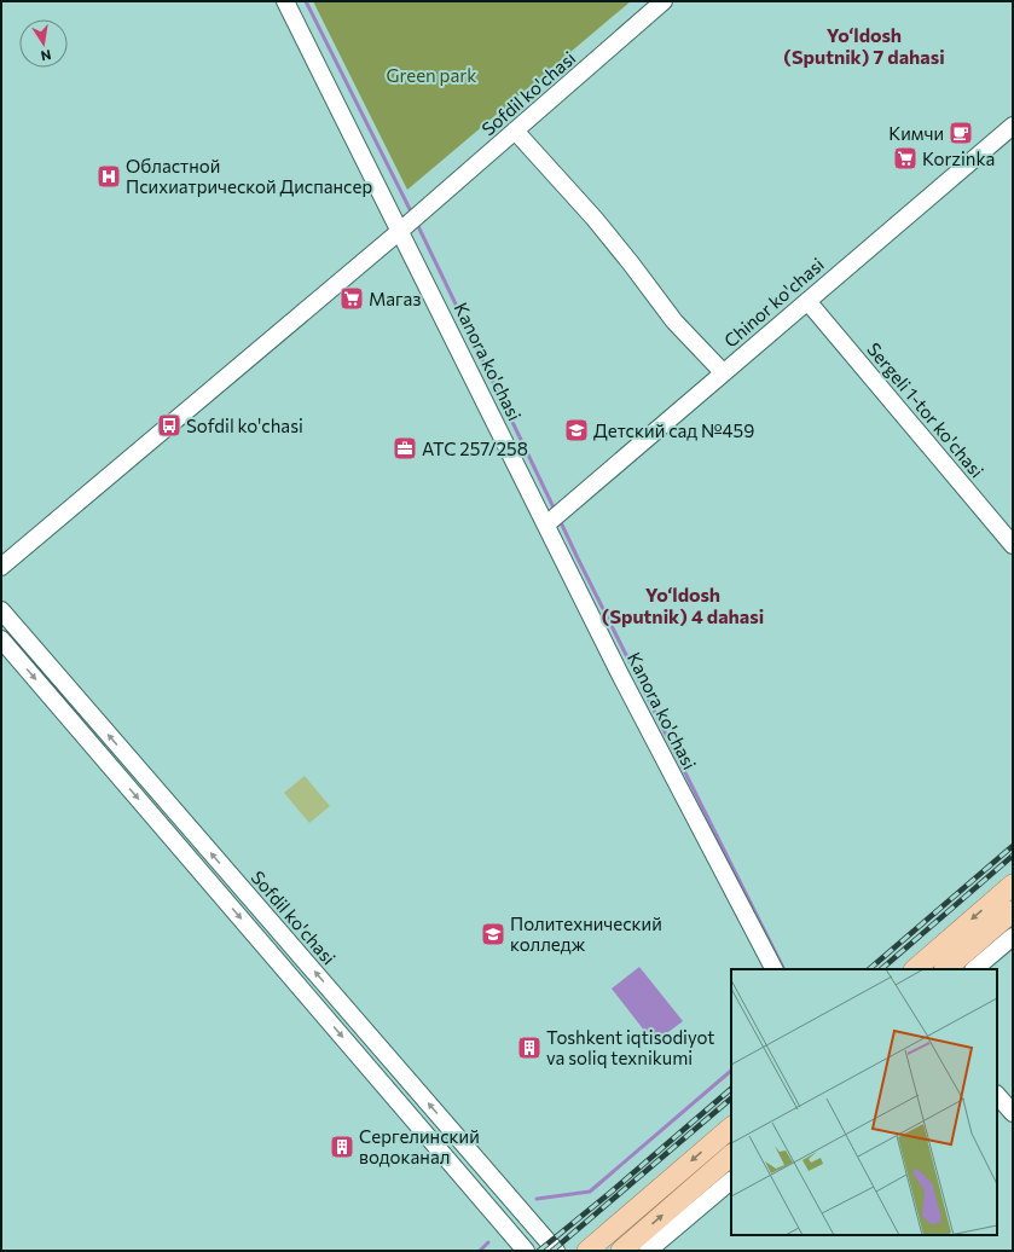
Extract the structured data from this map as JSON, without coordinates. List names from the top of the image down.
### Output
{
  "streets": {
    "street": [
      "Sofdil ko'chasi",
      "Chinor ko'chasi",
      "Kanora ko'chasi",
      "Sergeli 1-tor ko'chasi"
    ]
  },
  "crossings": [
    ["Sofdil ko'chasi", "Kanora ko'chasi"],
    ["Chinor ko'chasi", "Kanora ko'chasi"],
    ["Chinor ko'chasi", "Sergeli 1-tor ko'chasi"]
  ],
  "districts": ["Yo‘ldosh (Sputnik) 7 dahasi", "Yo‘ldosh (Sputnik) 4 dahasi"],
  "parks": ["Green park"],
  "places": {
    "cafe": ["Кимчи"],
    "supermarket": ["Korzinka", "Магаз"],
    "hospital": ["Областной Психиатрической Диспансер"],
    "bus stop": ["Sofdil ko'chasi"],
    "school or university": ["Детский сад №459", "Политехнический колледж"],
    "office": ["АТС 257/258"],
    "building": ["Toshkent iqtisodiyot va soliq texnikumi", "Сергелинский водоканал"]
  },
  "north": "bottom"
}
